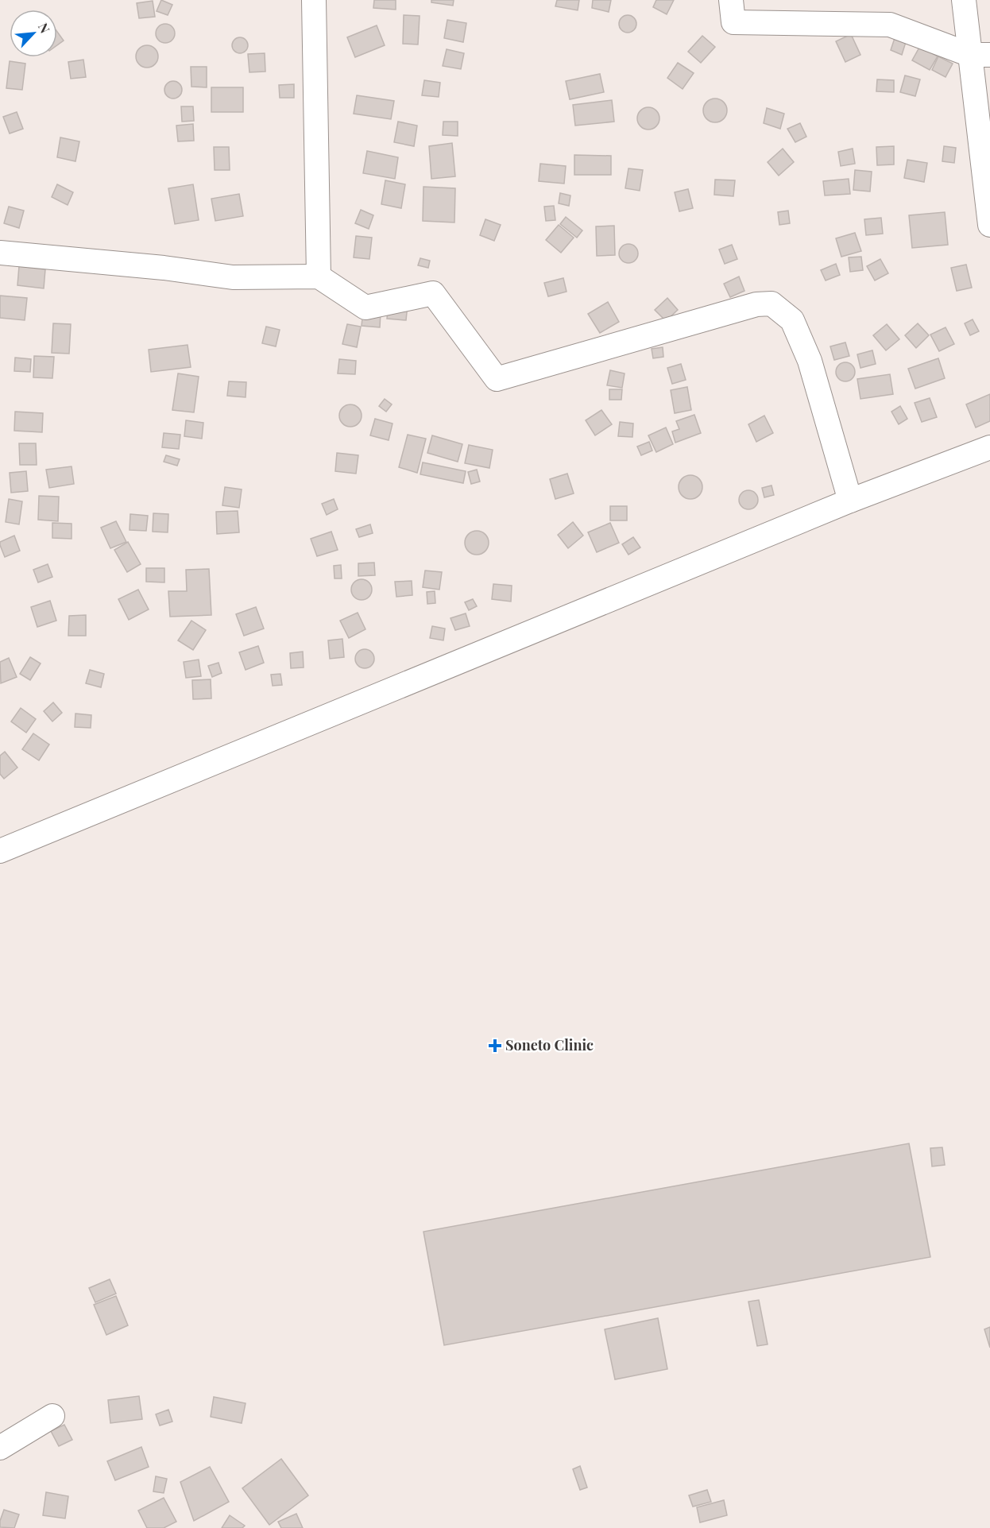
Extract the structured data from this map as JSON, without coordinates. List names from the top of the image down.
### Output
{
  "places": {
    "health": ["Soneto Clinic"]
  },
  "north": "top right"
}
